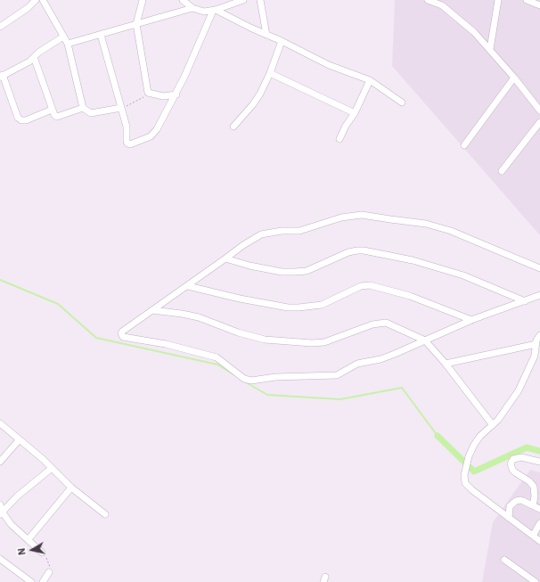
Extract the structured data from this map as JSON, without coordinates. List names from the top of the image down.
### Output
{
  "north": "left"
}
